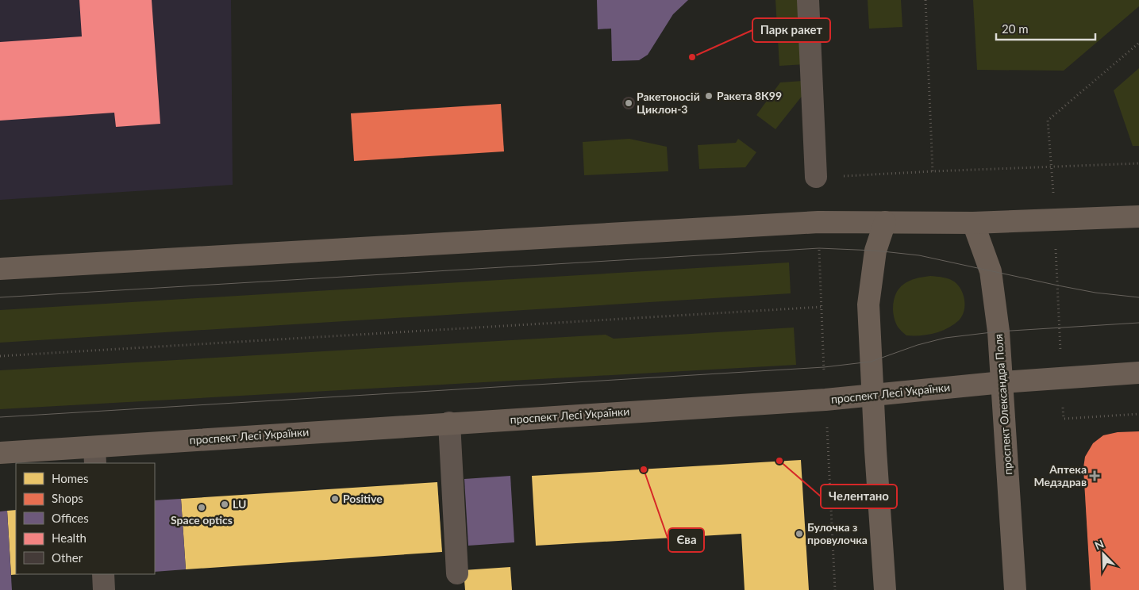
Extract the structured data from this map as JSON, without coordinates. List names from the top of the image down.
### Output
{
  "streets": {
    "main road": ["проспект Лесі Українки", "проспект Олександра Поля"]
  },
  "crossings": [
    ["проспект Лесі Українки", "проспект Олександра Поля"]
  ],
  "places": {
    "other": [
      "Парк ракет",
      "Ракета 8К99",
      "Ракетоносій Циклон-3",
      "Челентано",
      "Єва",
      "Positive",
      "LU",
      "Space optics",
      "Булочка з провулочка"
    ],
    "health": ["Аптека Медздрав"]
  },
  "legend": [
    "Homes",
    "Shops",
    "Offices",
    "Health",
    "Other"
  ],
  "scale_bar": "20 m",
  "north": "top left"
}
